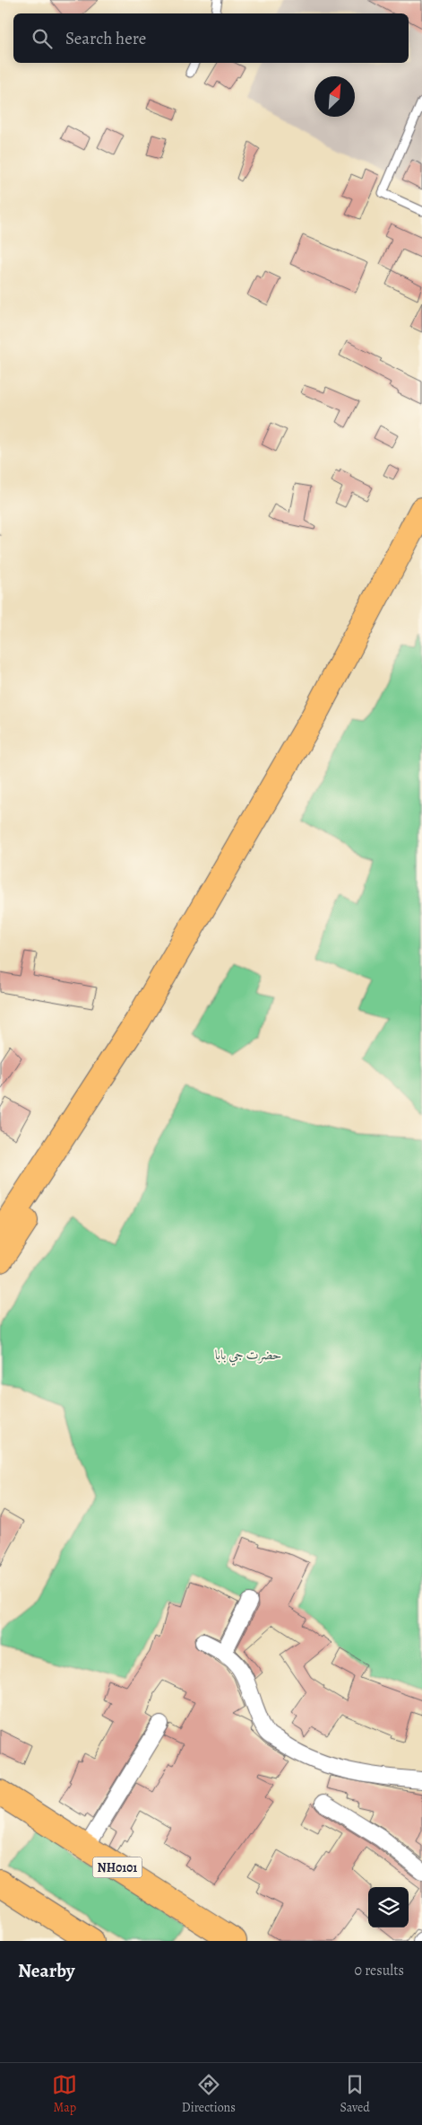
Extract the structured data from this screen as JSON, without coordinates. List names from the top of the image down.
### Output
{
  "streets": {
    "main road": ["NH0101"]
  },
  "parks": ["حضرت جي بابا"],
  "north": "top right",
  "page": {
    "search": "Search here",
    "heading": ["Nearby", "0 results"],
    "nav": ["Map", "Directions", "Saved"]
  }
}
